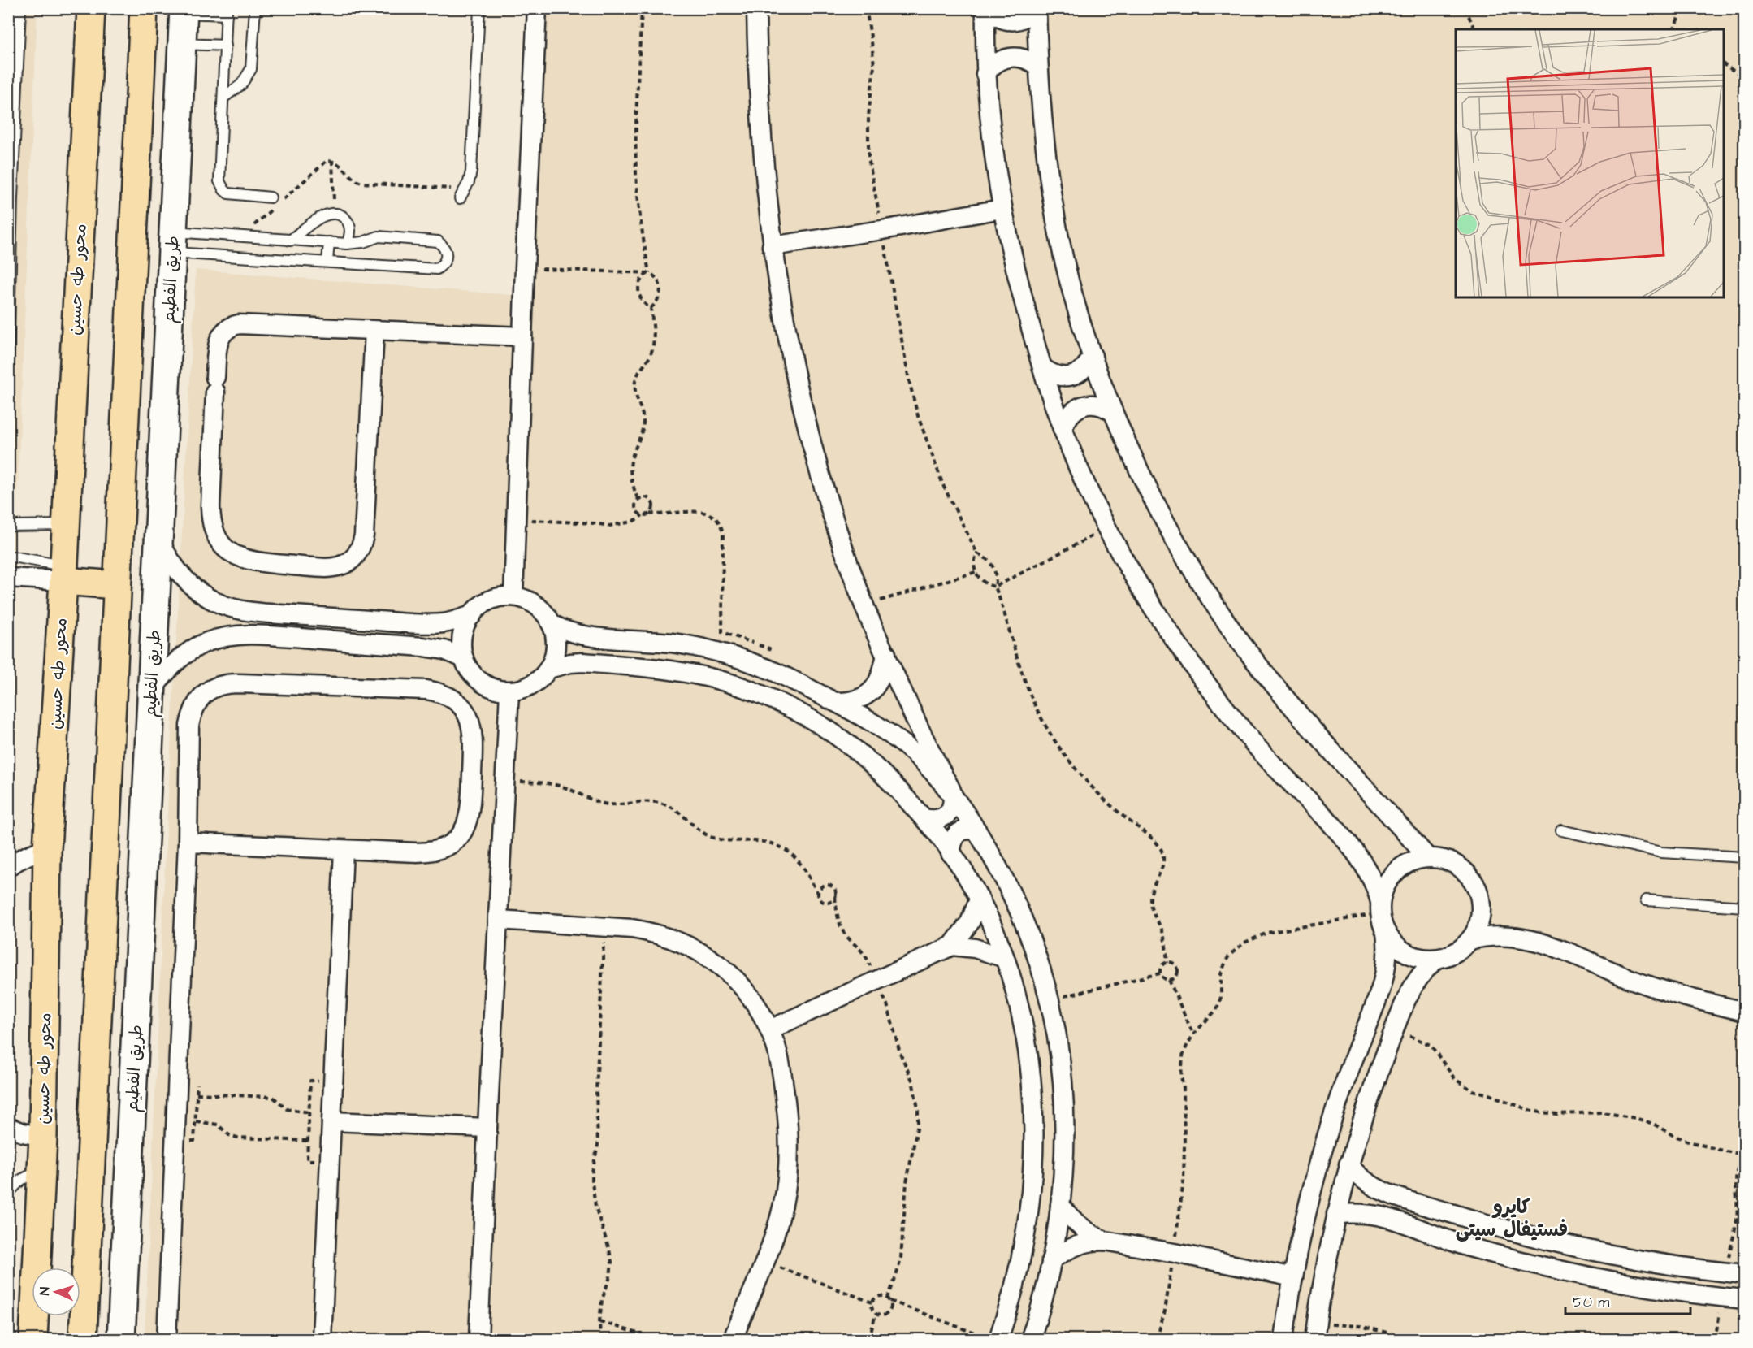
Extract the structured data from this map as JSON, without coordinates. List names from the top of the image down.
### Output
{
  "streets": {
    "main road": ["محور طه حسين"],
    "street": ["طريق الفطيم"]
  },
  "districts": ["كايرو فستيفال سيتى"],
  "scale_bar": "50 m",
  "north": "left"
}
